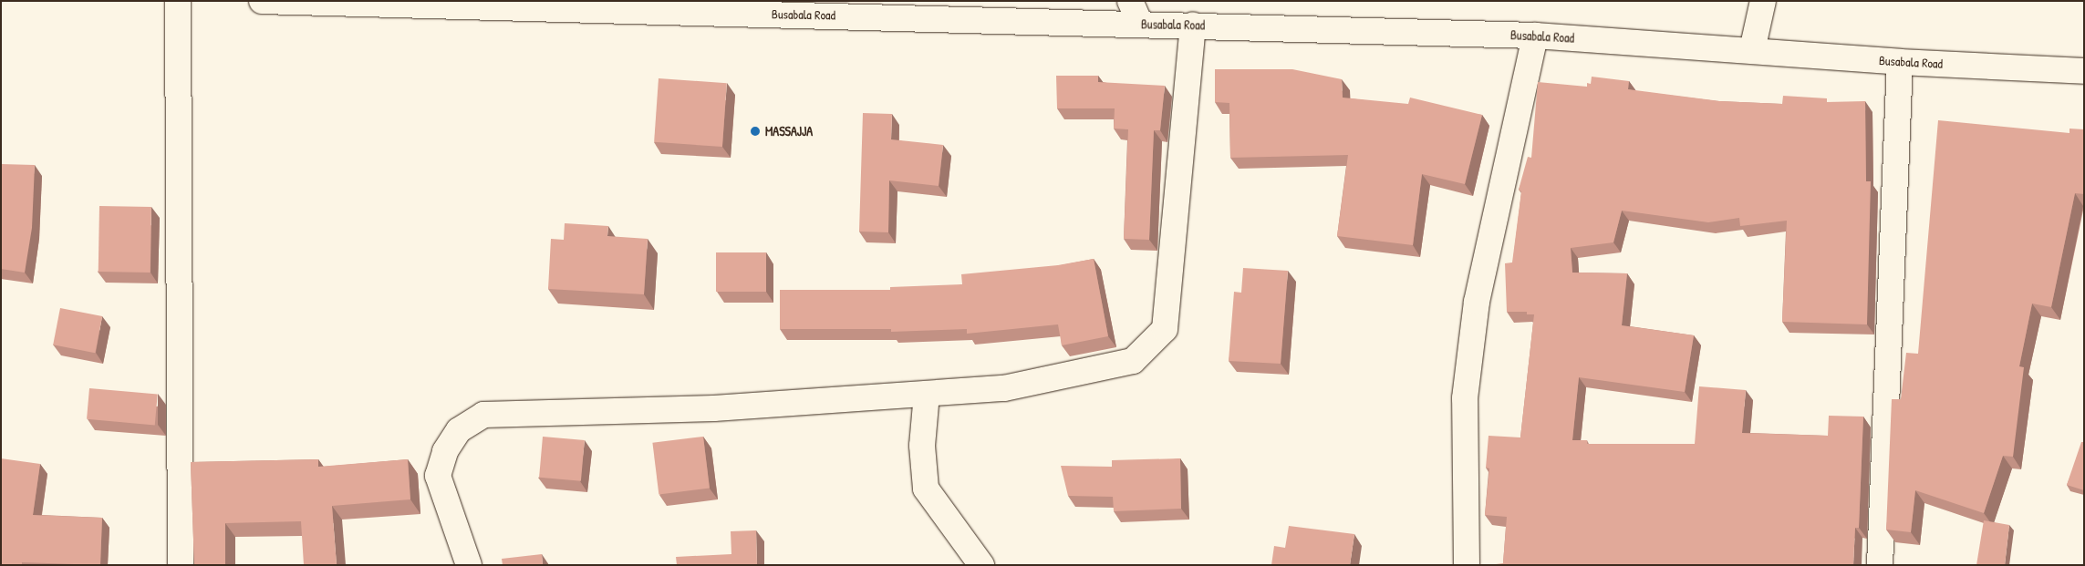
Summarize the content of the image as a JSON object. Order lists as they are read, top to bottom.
{
  "streets": {
    "street": ["Busabala Road"]
  },
  "places": ["MASSAJJA"]
}
